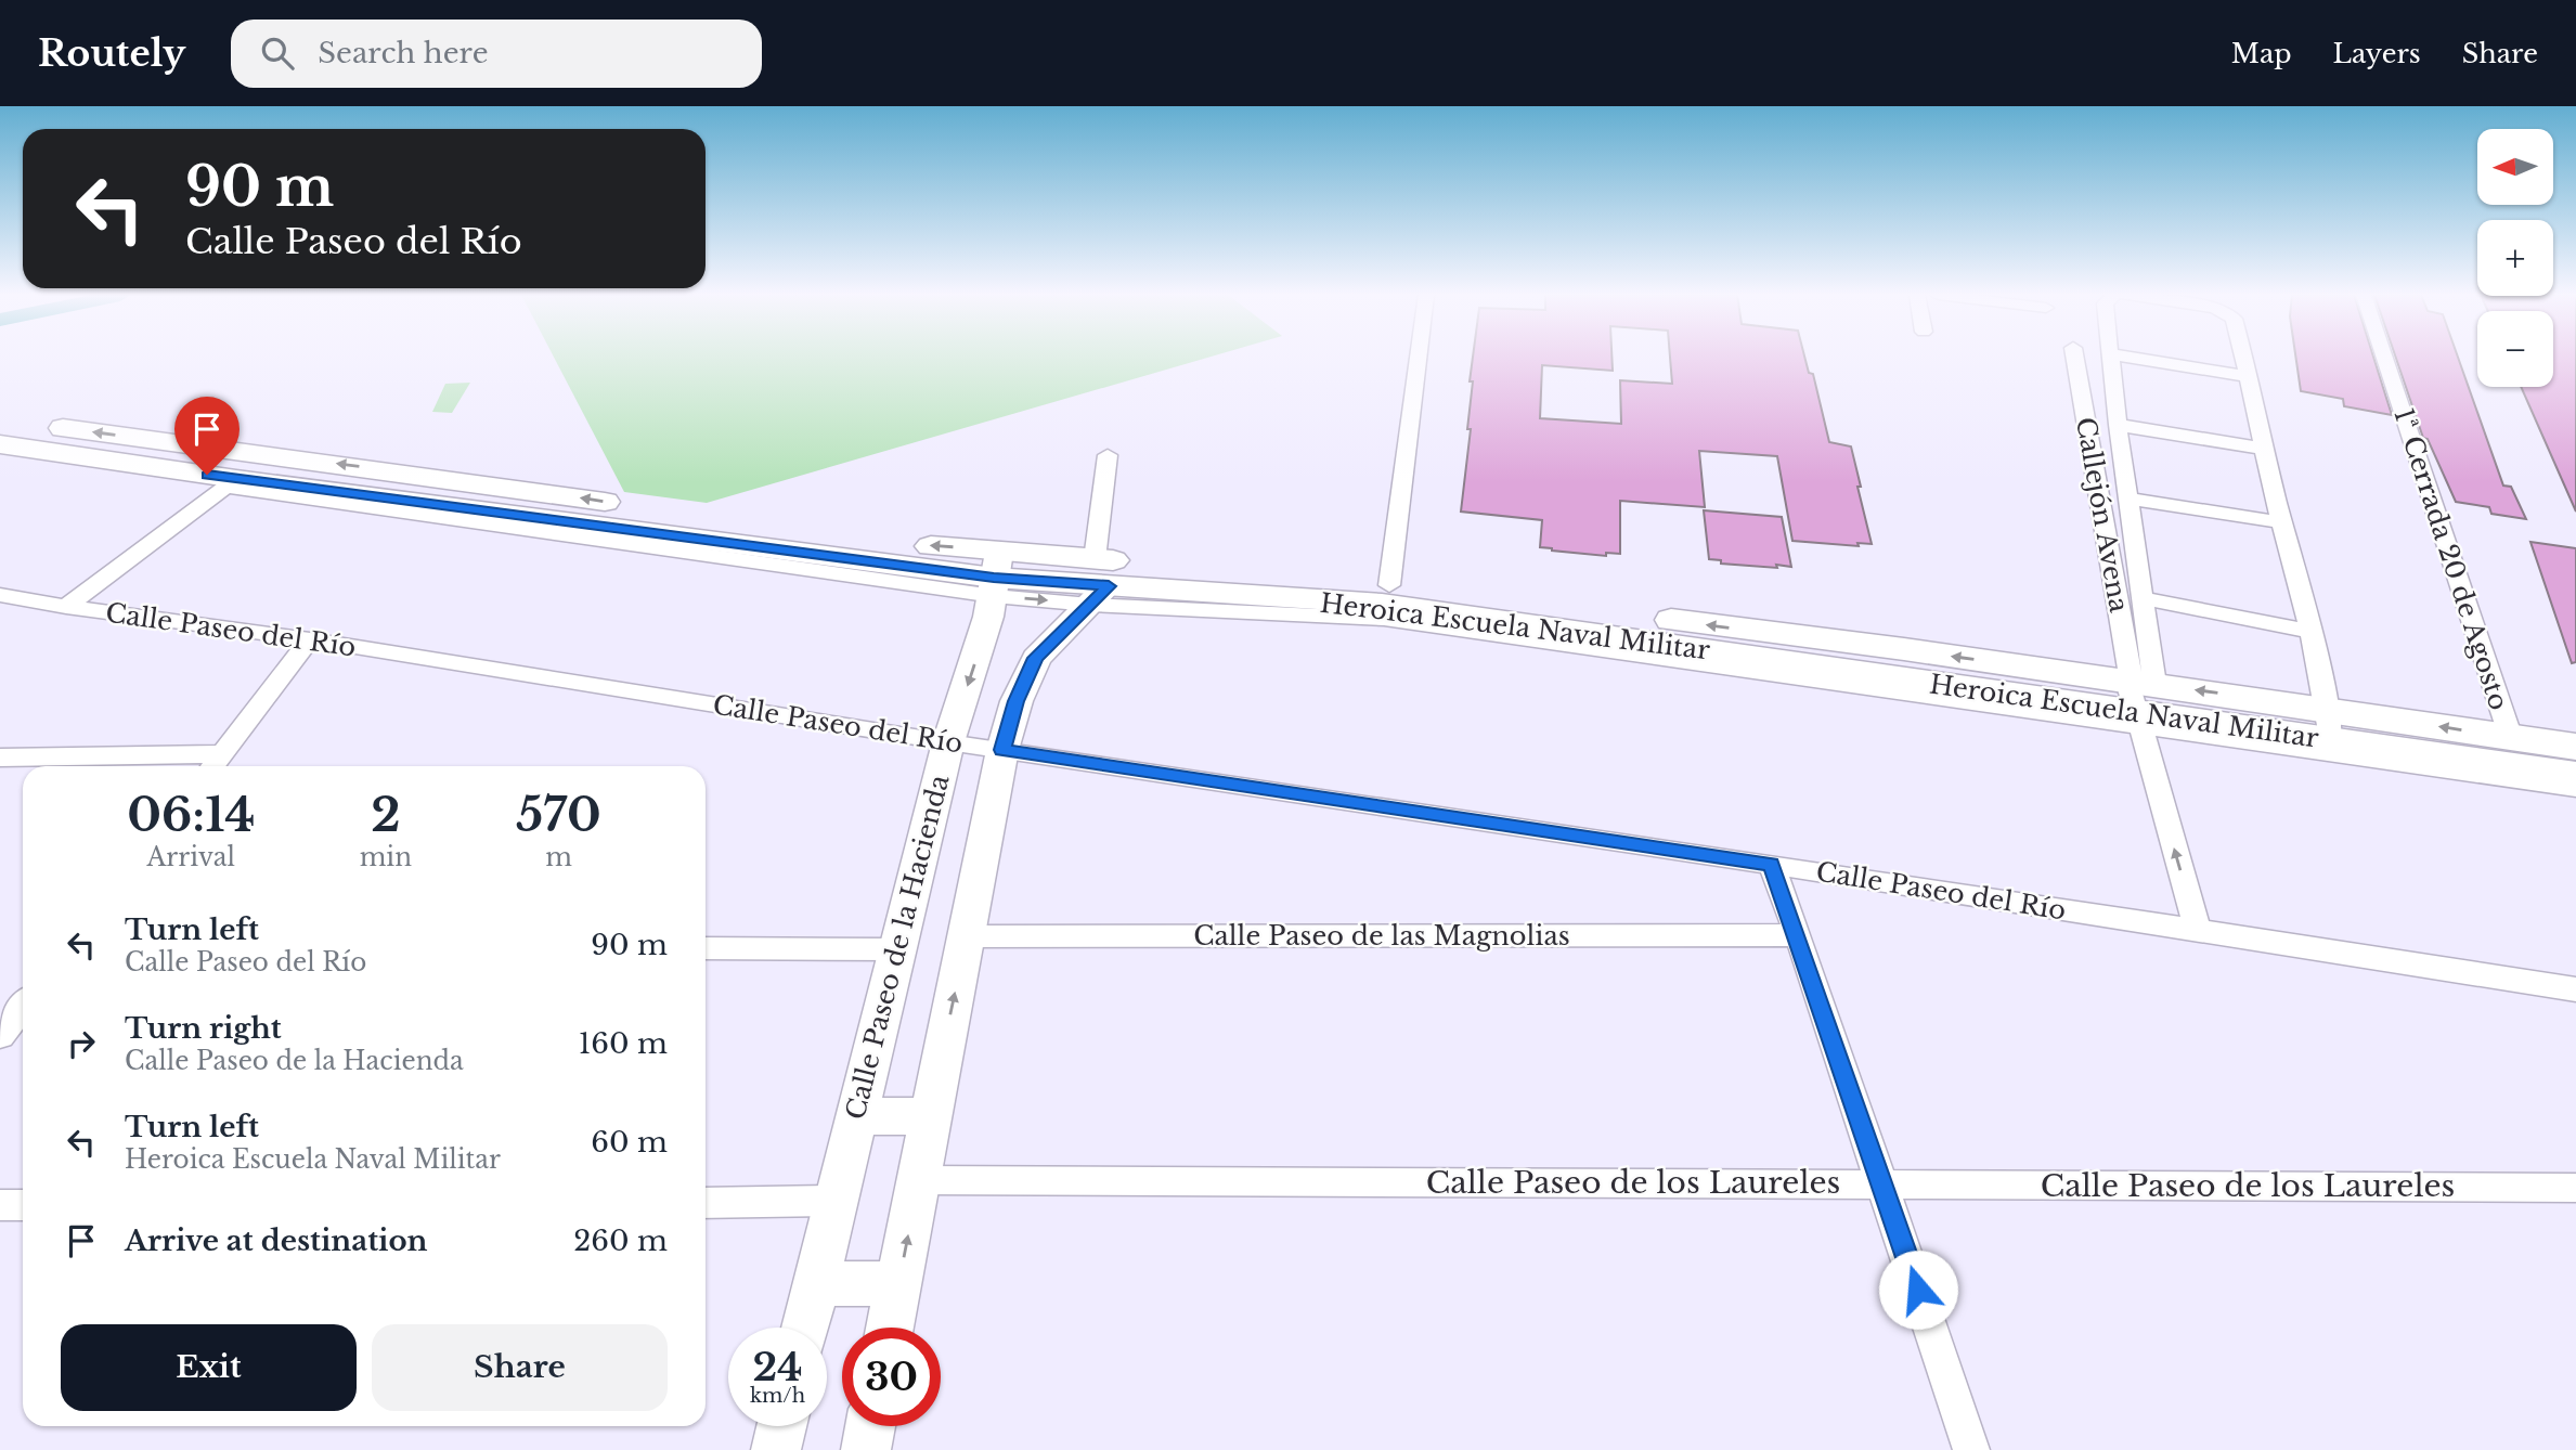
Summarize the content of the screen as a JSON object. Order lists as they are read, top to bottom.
{
  "streets": {
    "main road": ["Heroica Escuela Naval Militar"],
    "street": [
      "Callejón Avena",
      "1ª Cerrada 20 de Agosto",
      "Calle Paseo del Río",
      "Calle Paseo de las Magnolias",
      "Calle Paseo de la Hacienda",
      "Calle Paseo de los Laureles"
    ]
  },
  "crossings": [
    ["Callejón Avena", "Heroica Escuela Naval Militar"],
    ["1ª Cerrada 20 de Agosto", "Heroica Escuela Naval Militar"],
    ["Heroica Escuela Naval Militar", "Calle Paseo de la Hacienda"],
    ["Calle Paseo del Río", "Calle Paseo de la Hacienda"]
  ],
  "north": "left",
  "page": {
    "header": "Routely",
    "search": "Search here",
    "nav": ["Map", "Layers", "Share"],
    "map_buttons": ["+", "−"],
    "turn": ["90 m", "Calle Paseo del Río"],
    "eta": [
      "06:14",
      "Arrival",
      "2",
      "min",
      "570",
      "m"
    ],
    "list": [
      {
        "name": "Turn left",
        "note": "Calle Paseo del Río",
        "value": "90 m"
      },
      {
        "name": "Turn right",
        "note": "Calle Paseo de la Hacienda",
        "value": "160 m"
      },
      {
        "name": "Turn left",
        "note": "Heroica Escuela Naval Militar",
        "value": "60 m"
      },
      {
        "name": "Arrive at destination",
        "value": "260 m"
      }
    ],
    "buttons": ["Exit", "Share"],
    "speed": "24 km/h",
    "limit": "30"
  }
}
